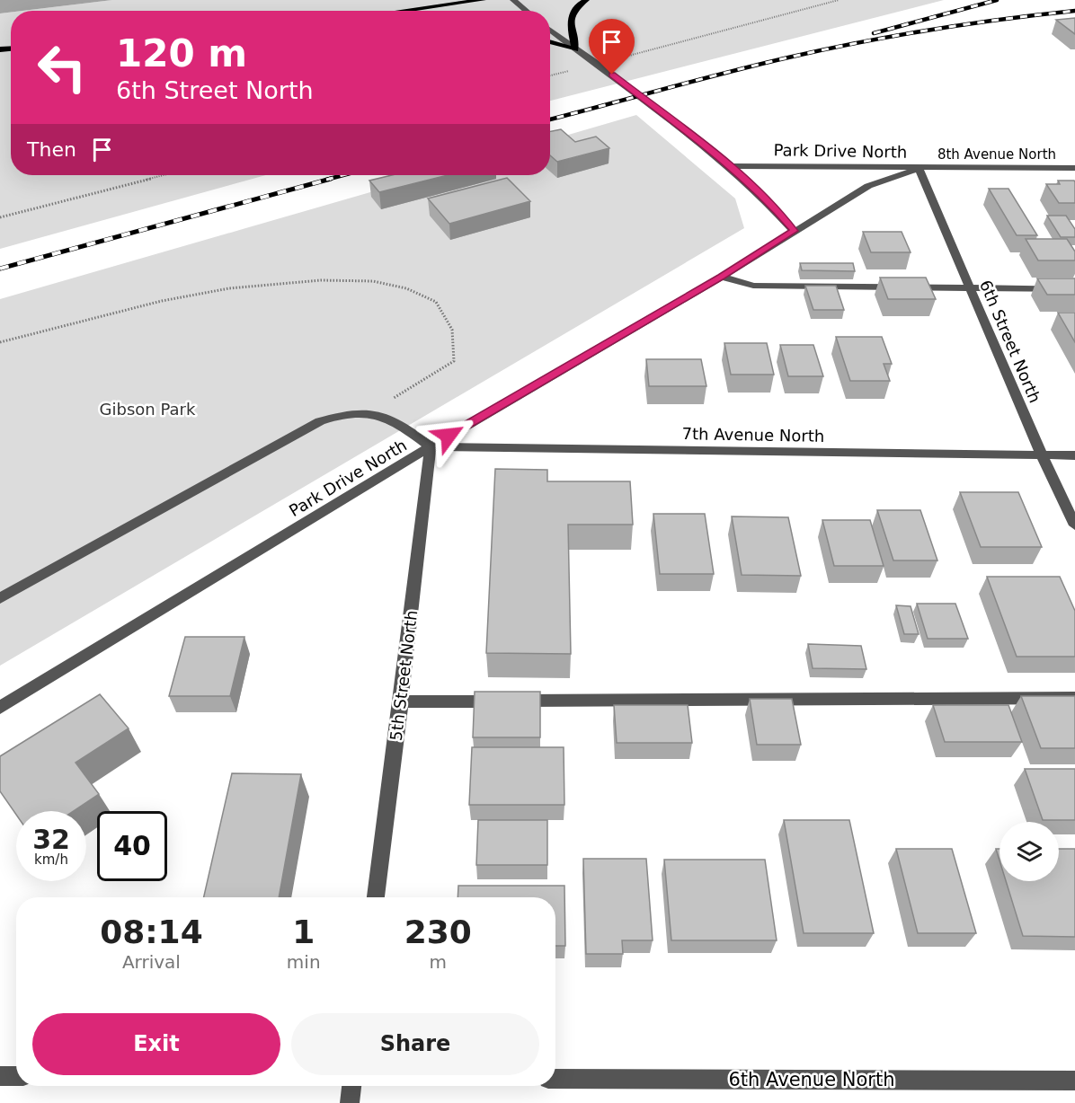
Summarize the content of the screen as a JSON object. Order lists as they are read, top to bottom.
{
  "streets": {
    "street": [
      "Park Drive North",
      "8th Avenue North",
      "6th Street North",
      "7th Avenue North",
      "5th Street North",
      "6th Avenue North"
    ]
  },
  "crossings": [
    ["Park Drive North", "8th Avenue North"],
    ["Park Drive North", "6th Street North"],
    ["Park Drive North", "7th Avenue North"],
    ["Park Drive North", "5th Street North"],
    ["8th Avenue North", "6th Street North"],
    ["6th Street North", "7th Avenue North"],
    ["7th Avenue North", "5th Street North"]
  ],
  "parks": ["Gibson Park"],
  "page": {
    "turn": ["120 m", "6th Street North"],
    "then": "Then",
    "speed": "32 km/h",
    "limit": "40",
    "eta": [
      "08:14",
      "Arrival",
      "1",
      "min",
      "230",
      "m"
    ],
    "buttons": ["Exit", "Share"]
  }
}
